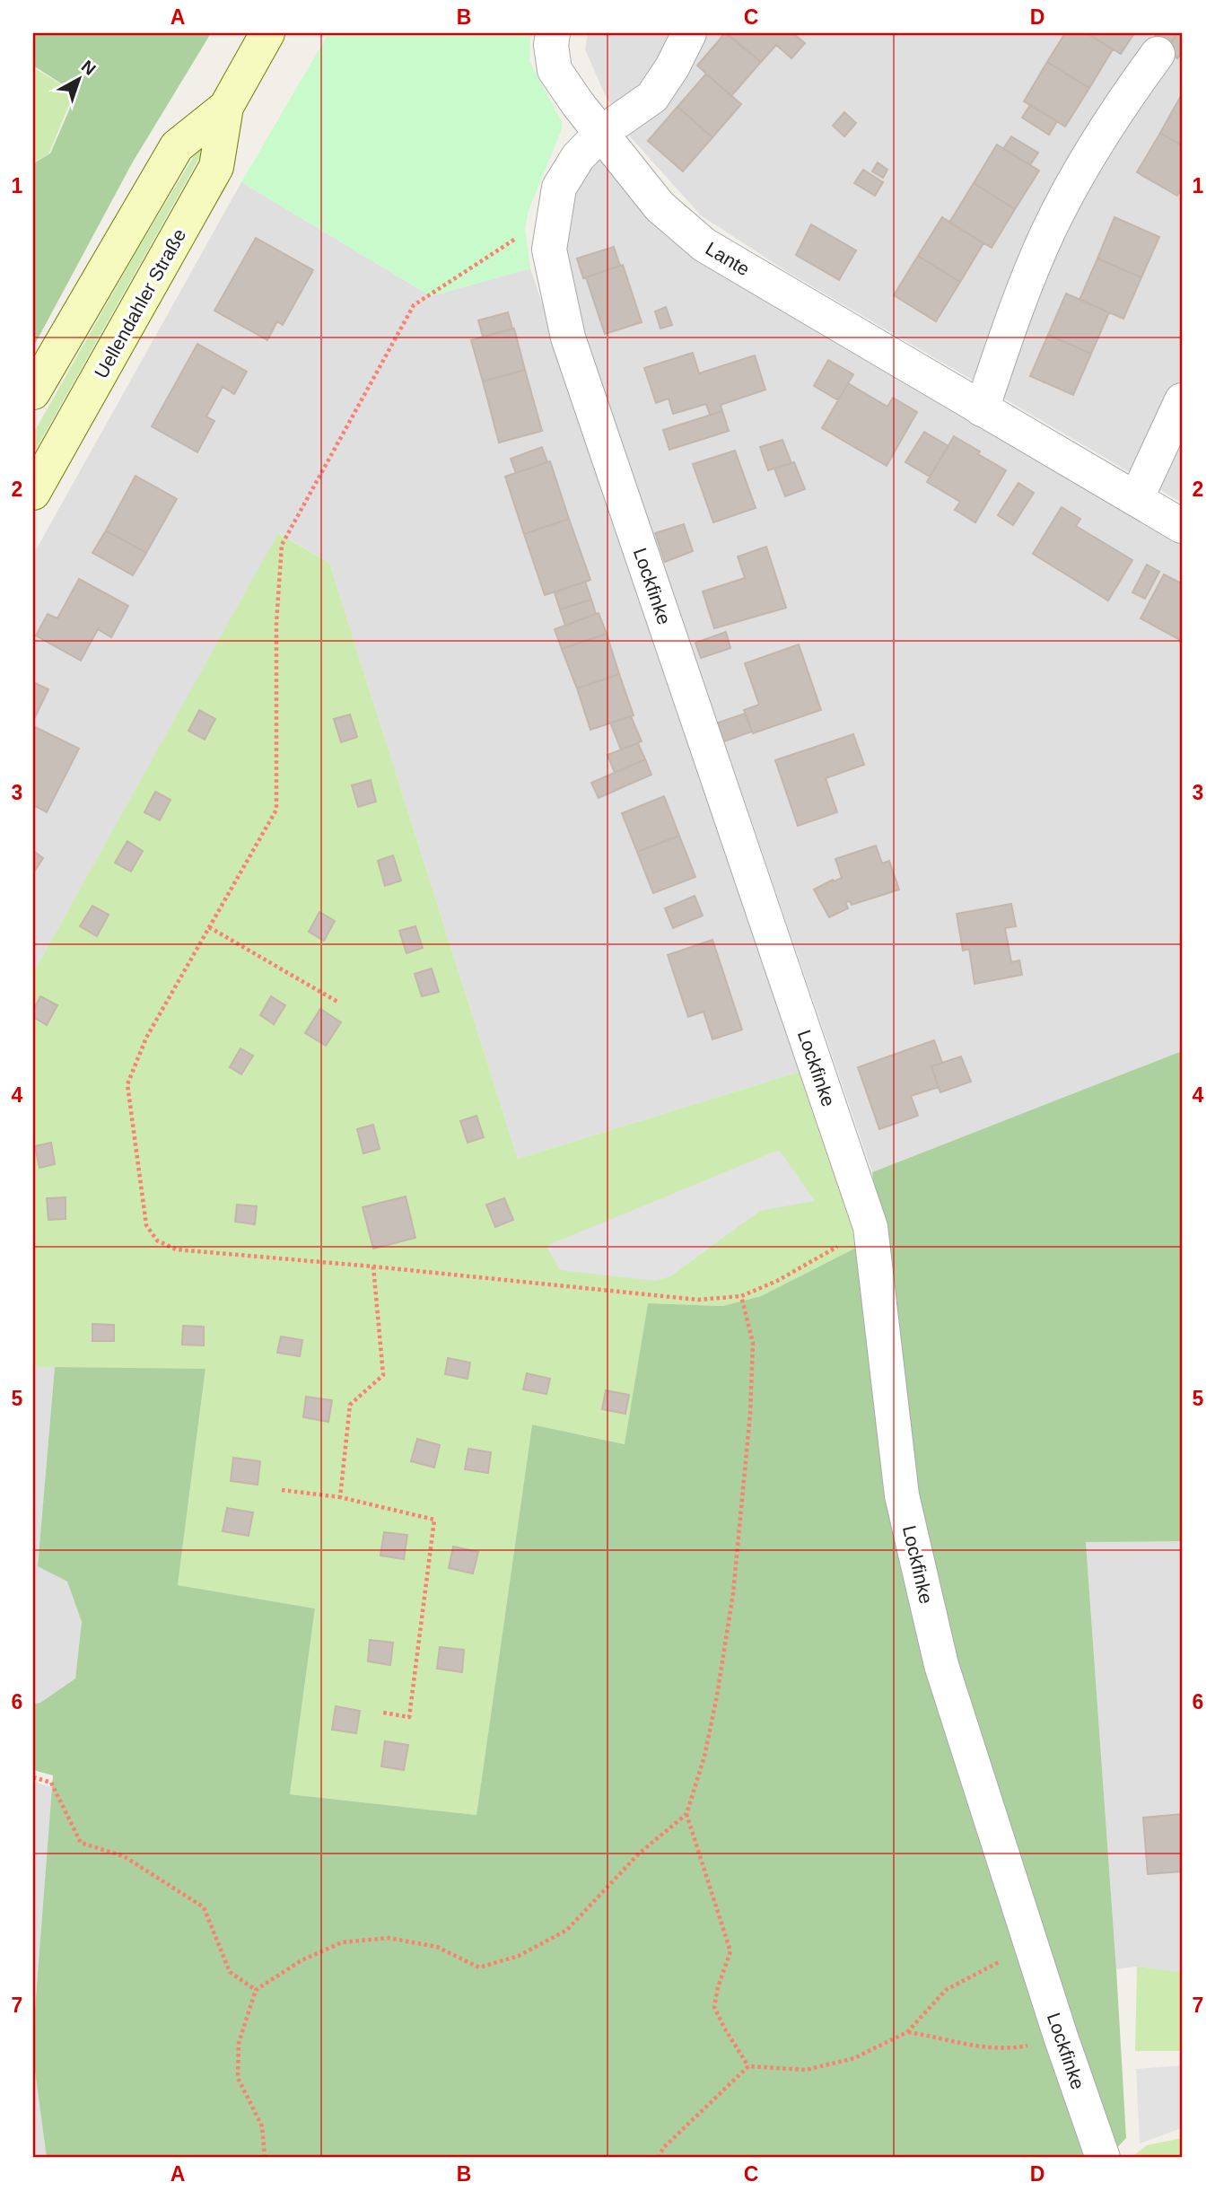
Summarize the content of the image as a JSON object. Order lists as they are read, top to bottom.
{
  "streets": {
    "main road": ["Uellendahler Straße"],
    "street": ["Lante", "Lockfinke"]
  },
  "crossings": [
    ["Lante", "Lockfinke"]
  ],
  "north": "top right",
  "grid": {
    "columns": [
      "A",
      "B",
      "C",
      "D"
    ],
    "rows": [
      "1",
      "2",
      "3",
      "4",
      "5",
      "6",
      "7"
    ]
  }
}
